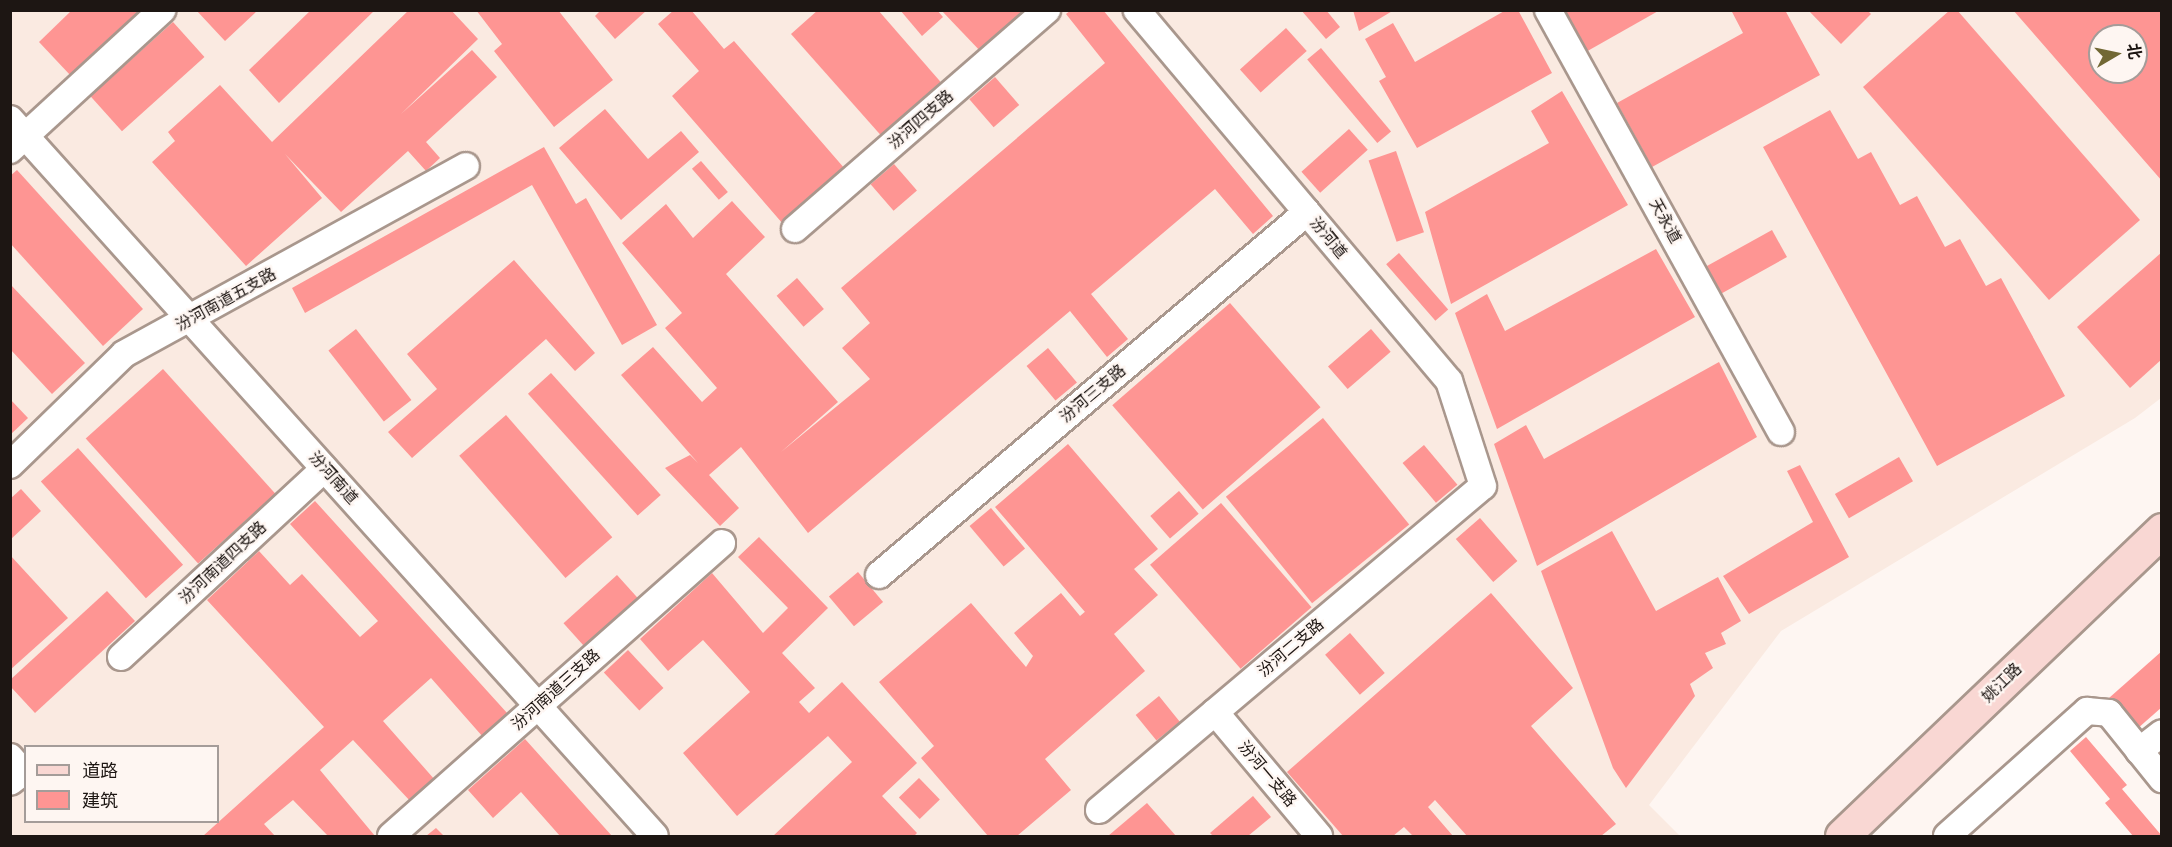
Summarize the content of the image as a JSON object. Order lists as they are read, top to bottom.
{
  "streets": {
    "main road": ["姚江路"],
    "street": [
      "汾河四支路",
      "天永道",
      "汾河道",
      "汾河南道五支路",
      "汾河三支路",
      "汾河南道",
      "汾河南道四支路",
      "汾河二支路",
      "汾河南道三支路",
      "汾河一支路"
    ]
  },
  "crossings": [
    ["汾河道", "汾河三支路"],
    ["汾河道", "汾河二支路"],
    ["汾河南道五支路", "汾河南道"],
    ["汾河南道", "汾河南道四支路"],
    ["汾河南道", "汾河南道三支路"],
    ["汾河二支路", "汾河一支路"]
  ],
  "legend": ["道路", "建筑"],
  "north": "right"
}
